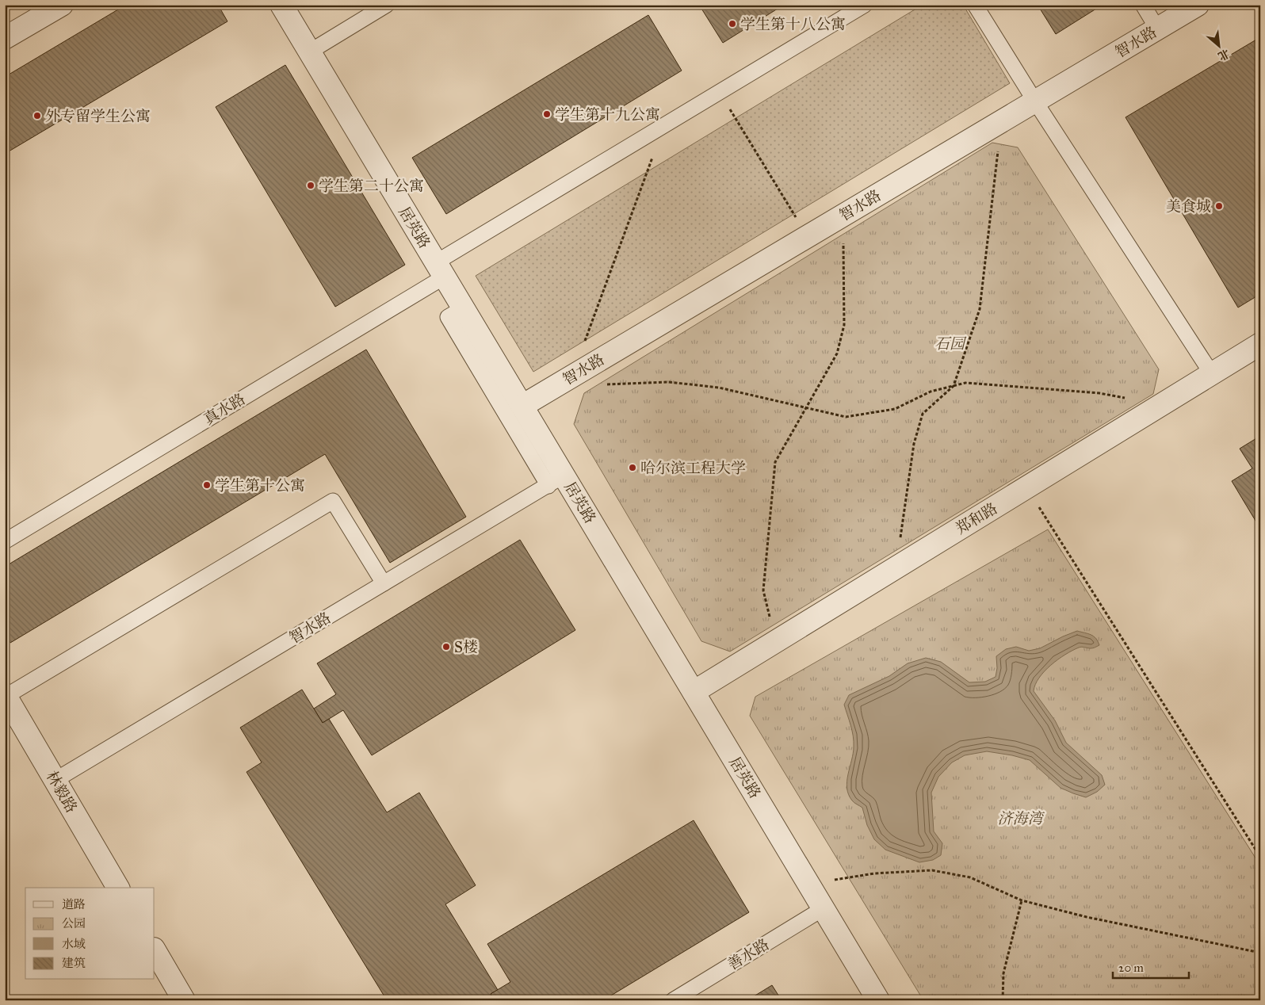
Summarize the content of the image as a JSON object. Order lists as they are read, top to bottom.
{
  "streets": {
    "street": [
      "智水路",
      "居英路",
      "郑和路",
      "林毅路"
    ],
    "lane": ["真水路", "善水路"]
  },
  "crossings": [
    ["智水路", "居英路"],
    ["智水路", "林毅路"],
    ["居英路", "真水路"],
    ["居英路", "郑和路"],
    ["居英路", "善水路"]
  ],
  "parks": ["石园", "济海湾"],
  "places": [
    "学生第十八公寓",
    "学生第十九公寓",
    "外专留学生公寓",
    "学生第二十公寓",
    "美食城",
    "哈尔滨工程大学",
    "学生第十公寓",
    "S楼"
  ],
  "legend": [
    "道路",
    "公园",
    "水域",
    "建筑"
  ],
  "scale_bar": "20 m",
  "north": "bottom right"
}
